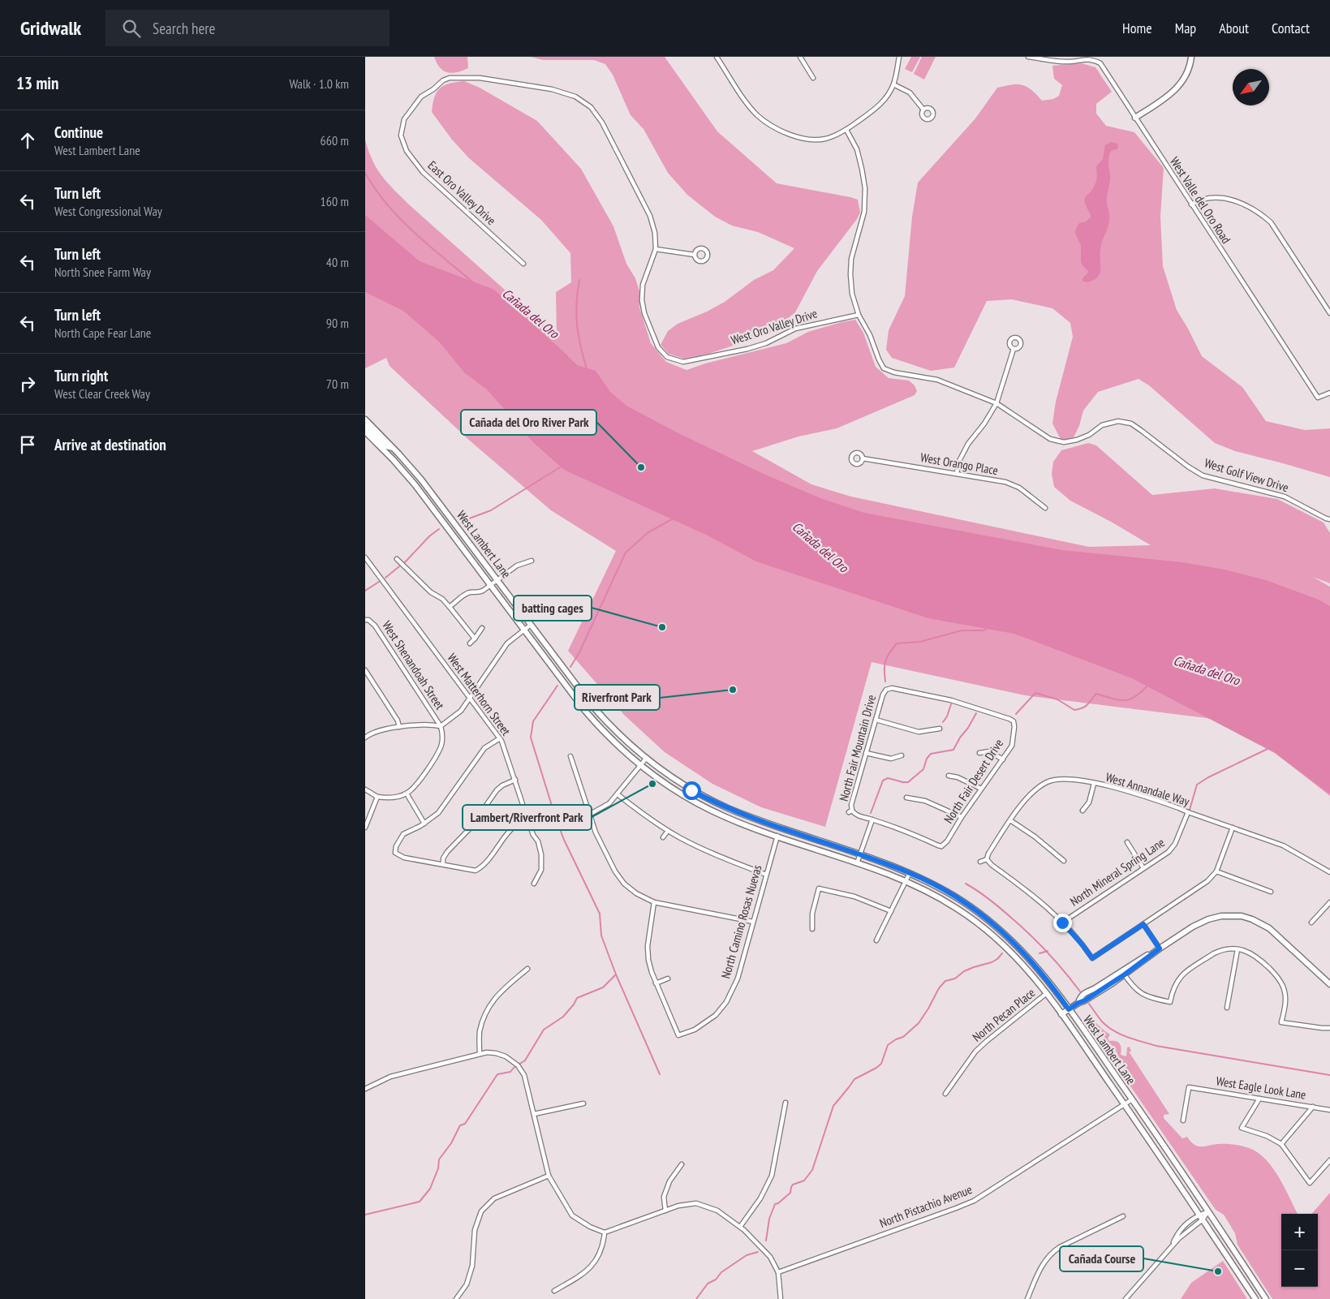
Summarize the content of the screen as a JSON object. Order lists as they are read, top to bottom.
{
  "streets": {
    "main road": ["West Lambert Lane"],
    "street": [
      "East Oro Valley Drive",
      "West Valle del Oro Road",
      "West Oro Valley Drive",
      "West Orango Place",
      "West Golf View Drive",
      "West Shenandoah Street",
      "West Matterhorn Street",
      "North Fair Mountain Drive",
      "North Fair Desert Drive",
      "West Annandale Way",
      "North Mineral Spring Lane",
      "North Camino Rosas Nuevas",
      "North Pecan Place",
      "West Eagle Look Lane",
      "North Pistachio Avenue"
    ]
  },
  "crossings": [
    ["East Oro Valley Drive", "West Oro Valley Drive"],
    ["West Oro Valley Drive", "West Golf View Drive"],
    ["West Lambert Lane", "North Camino Rosas Nuevas"],
    ["West Lambert Lane", "North Pecan Place"],
    ["West Lambert Lane", "North Pistachio Avenue"],
    ["North Fair Mountain Drive", "North Fair Desert Drive"],
    ["West Annandale Way", "North Mineral Spring Lane"]
  ],
  "water": ["Cañada del Oro"],
  "places": [
    "Cañada del Oro River Park",
    "batting cages",
    "Riverfront Park",
    "Lambert/Riverfront Park",
    "Cañada Course"
  ],
  "north": "bottom left",
  "page": {
    "header": "Gridwalk",
    "search": "Search here",
    "nav": [
      "Home",
      "Map",
      "About",
      "Contact"
    ],
    "heading": ["13 min", "Walk · 1.0 km"],
    "list": [
      ["Continue", "West Lambert Lane", "660 m"],
      ["Turn left", "West Congressional Way", "160 m"],
      ["Turn left", "North Snee Farm Way", "40 m"],
      ["Turn left", "North Cape Fear Lane", "90 m"],
      ["Turn right", "West Clear Creek Way", "70 m"],
      "Arrive at destination"
    ],
    "map_buttons": ["+", "−"]
  }
}
